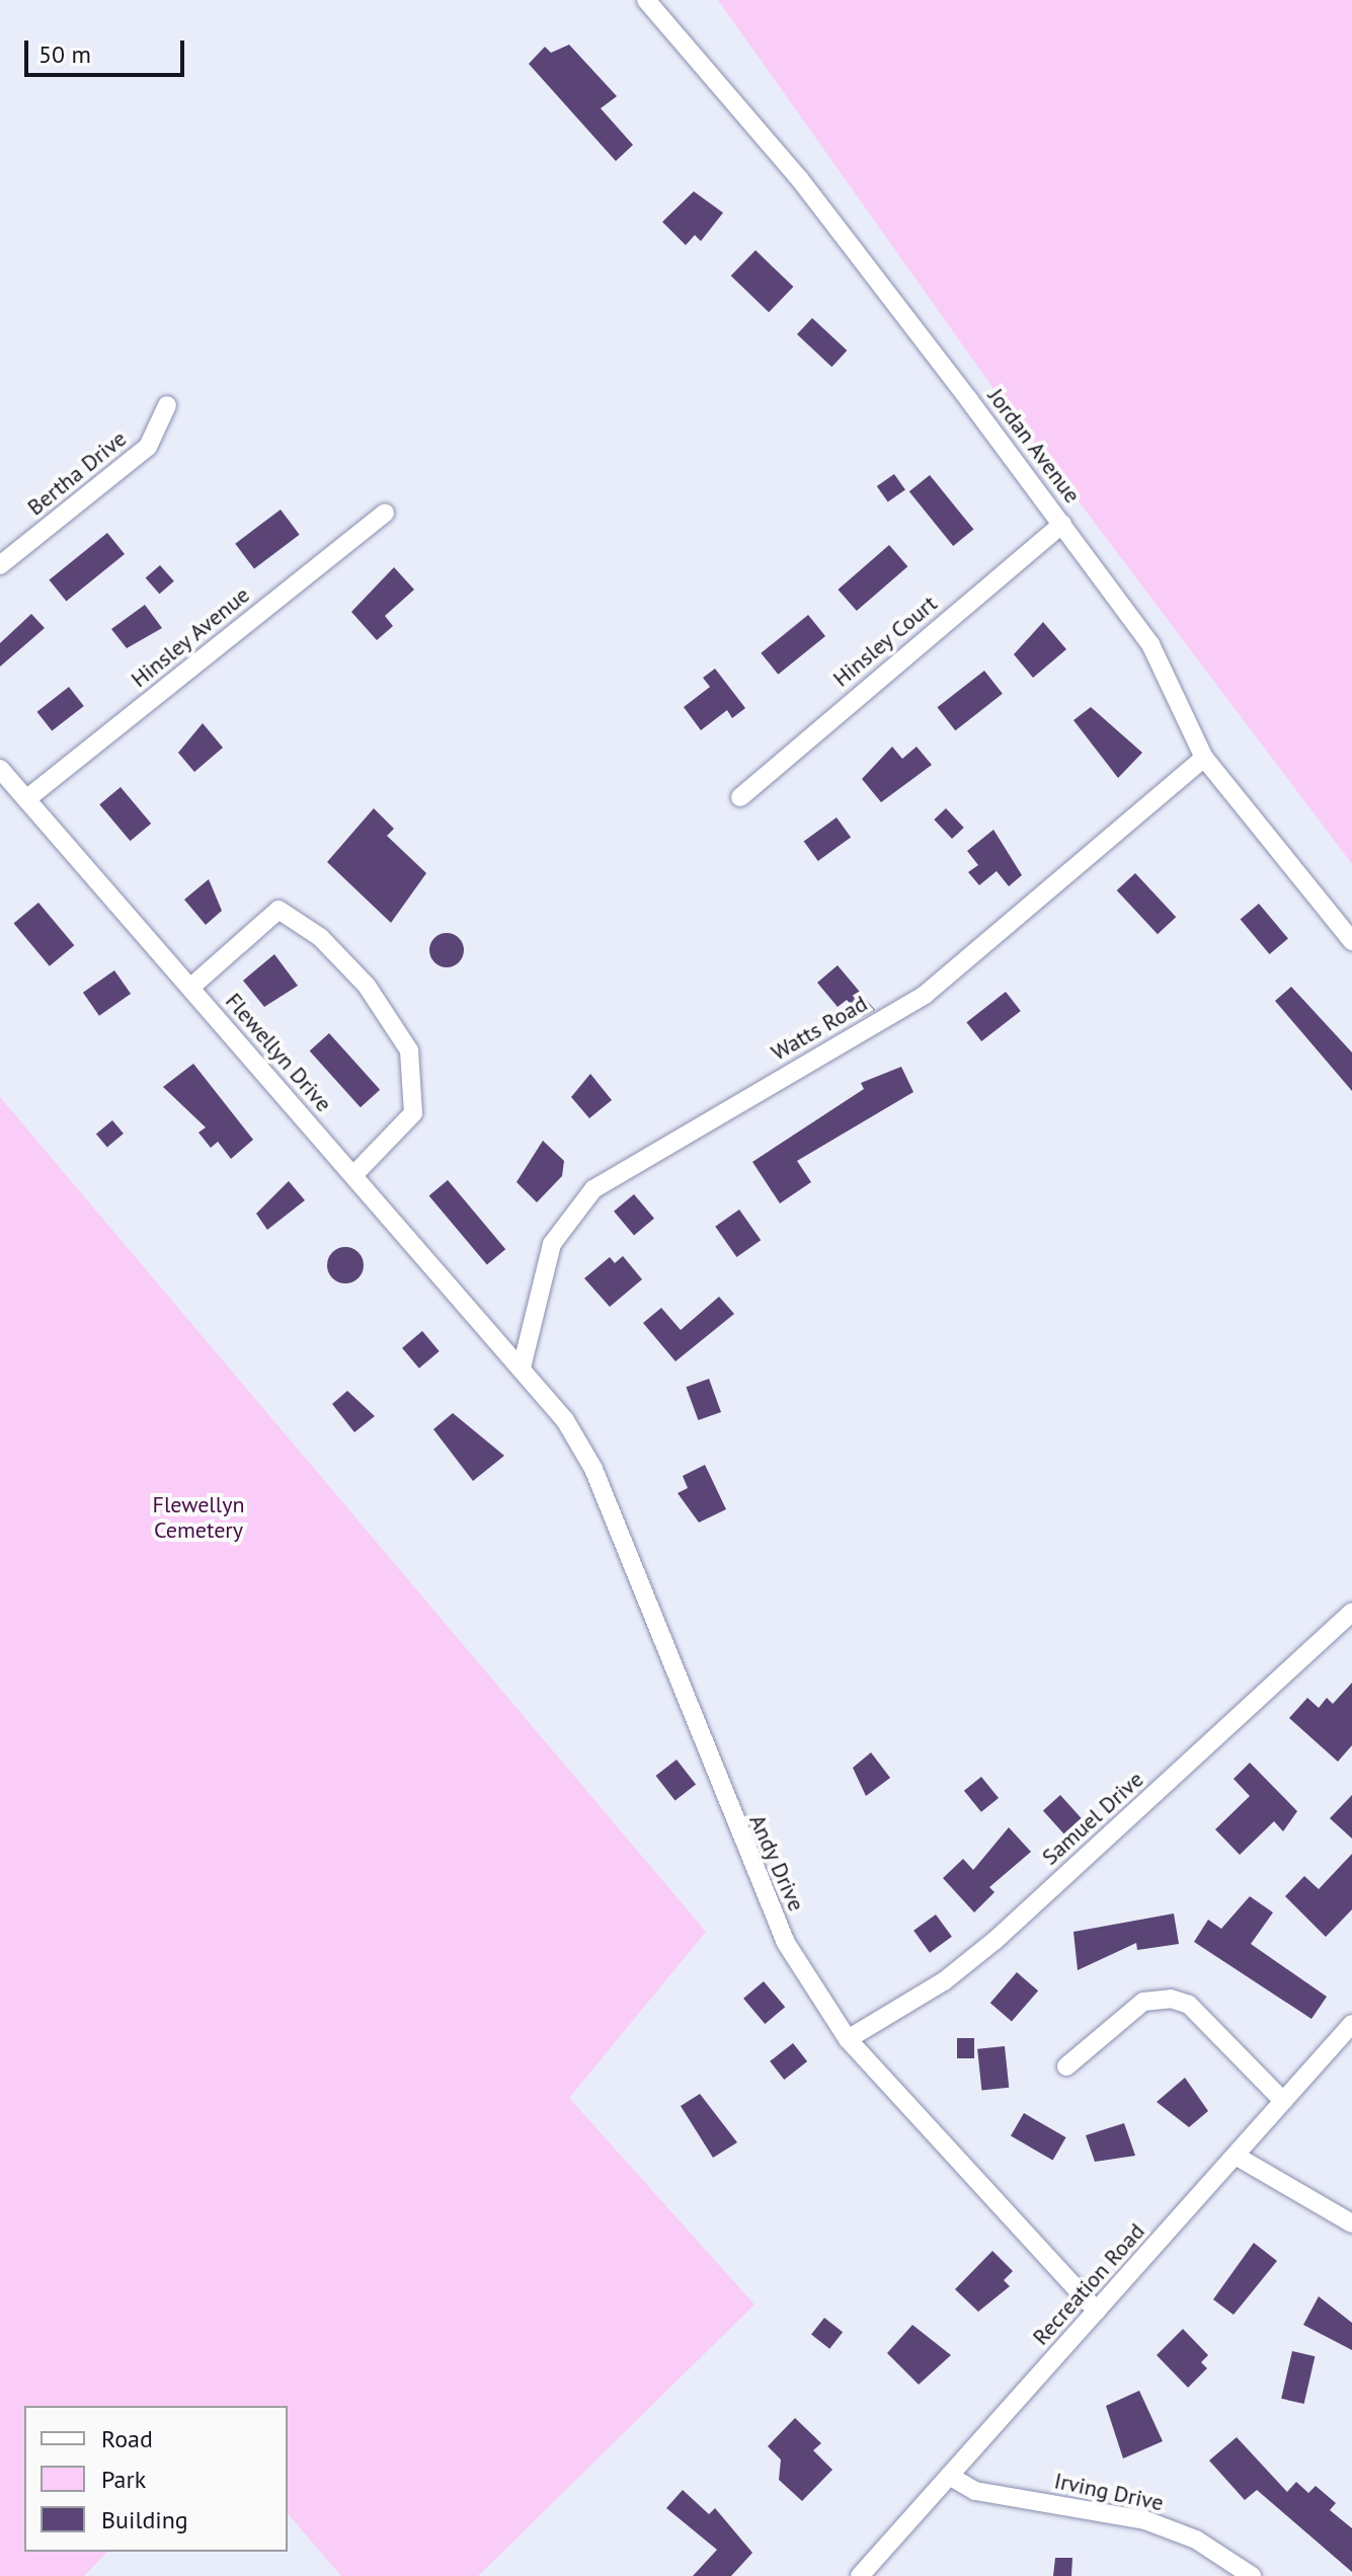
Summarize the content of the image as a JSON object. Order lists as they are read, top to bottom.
{
  "streets": {
    "street": [
      "Jordan Avenue",
      "Bertha Drive",
      "Hinsley Avenue",
      "Hinsley Court",
      "Watts Road",
      "Flewellyn Drive",
      "Samuel Drive",
      "Andy Drive",
      "Recreation Road",
      "Irving Drive"
    ]
  },
  "crossings": [
    ["Jordan Avenue", "Hinsley Court"],
    ["Jordan Avenue", "Watts Road"],
    ["Hinsley Avenue", "Flewellyn Drive"],
    ["Watts Road", "Flewellyn Drive"],
    ["Watts Road", "Andy Drive"],
    ["Flewellyn Drive", "Andy Drive"],
    ["Samuel Drive", "Andy Drive"],
    ["Andy Drive", "Recreation Road"],
    ["Recreation Road", "Irving Drive"]
  ],
  "parks": ["Flewellyn Cemetery"],
  "legend": ["Road", "Park", "Building"],
  "scale_bar": "50 m"
}
